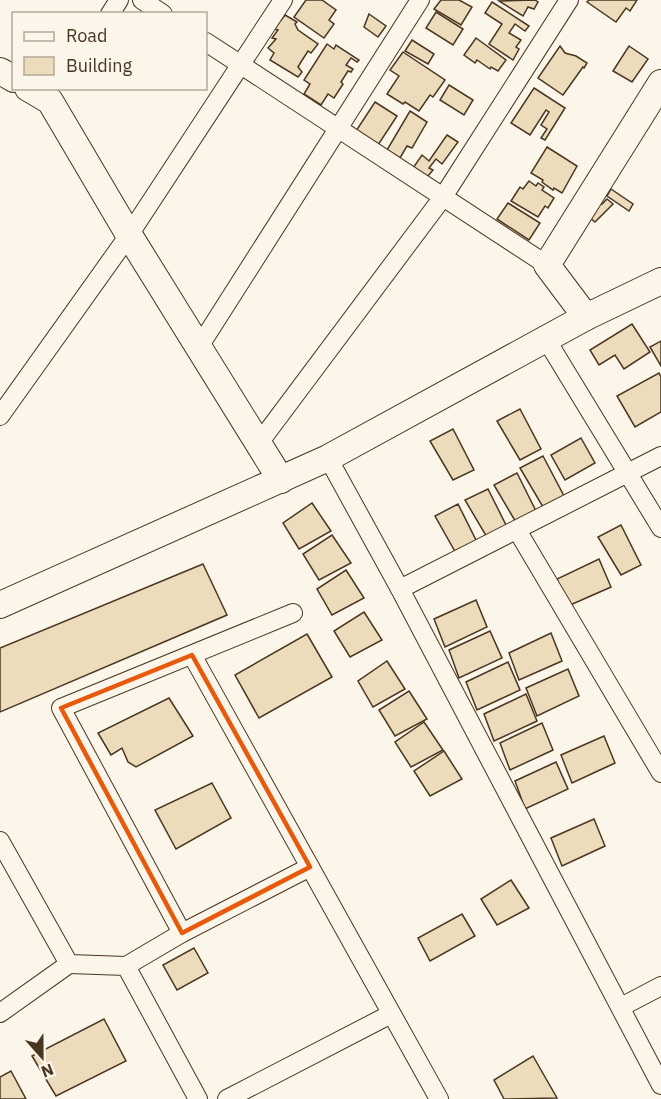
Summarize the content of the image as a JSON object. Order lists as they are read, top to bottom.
{
  "legend": ["Road", "Building"],
  "north": "bottom"
}
